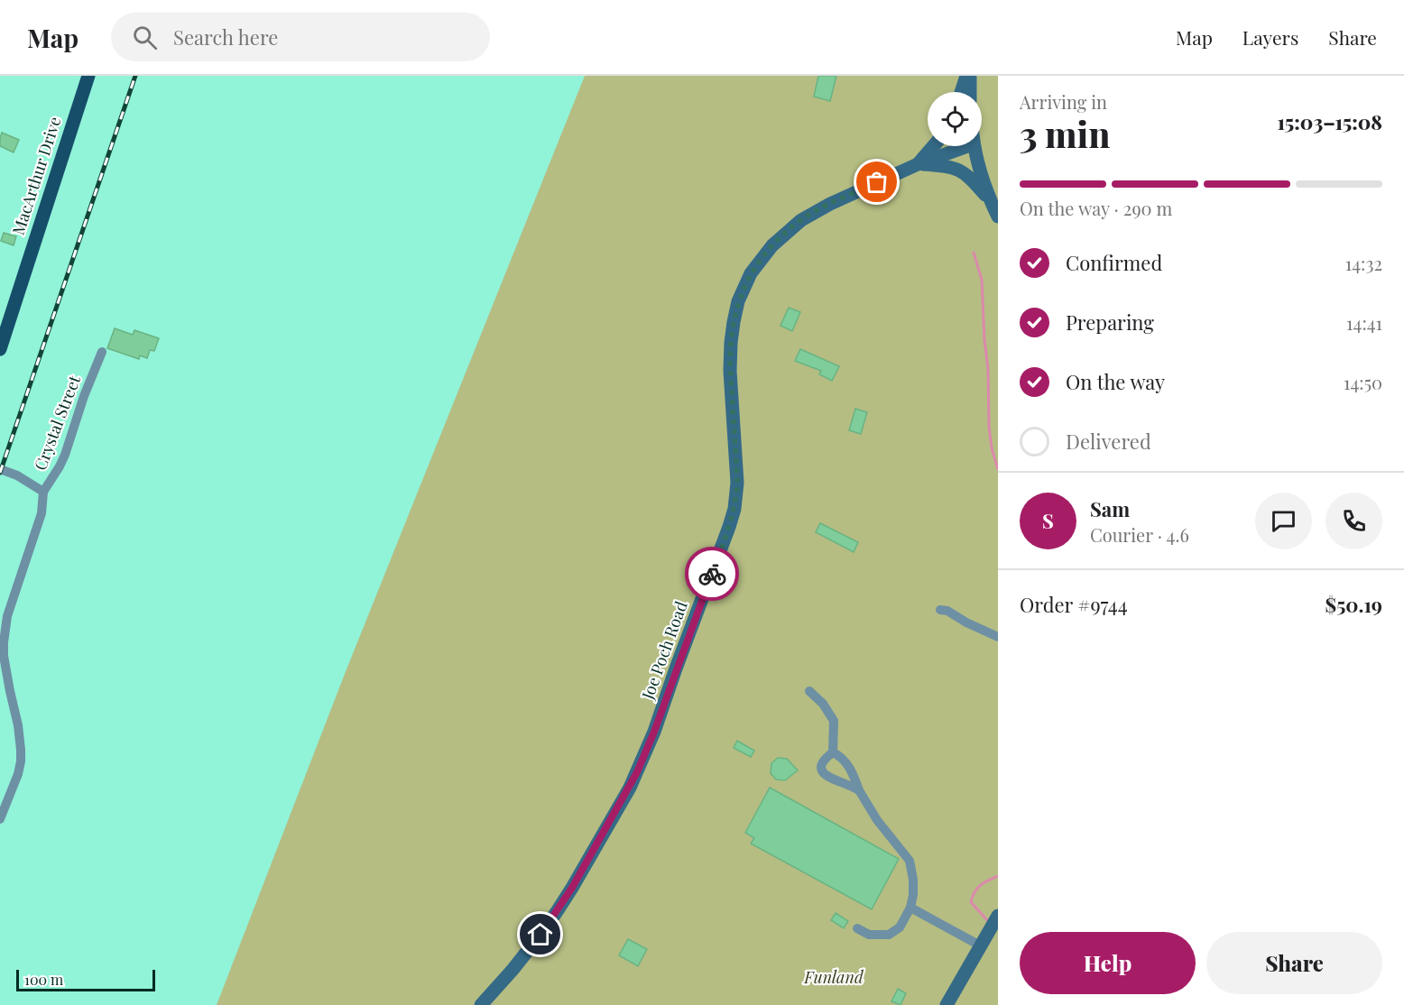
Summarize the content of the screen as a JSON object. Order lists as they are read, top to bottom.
{
  "streets": {
    "main road": ["MacArthur Drive"],
    "street": ["Crystal Street", "Joe Poch Road"]
  },
  "parks": ["Funland"],
  "scale_bar": "100 m",
  "page": {
    "header": "Map",
    "search": "Search here",
    "nav": ["Map", "Layers", "Share"],
    "heading": ["3 min", "Arriving in", "15:03–15:08"],
    "panel": [
      "Sam",
      "Courier · 4.6",
      "Order #9744",
      "$50.19"
    ],
    "bar": "On the way · 290 m",
    "list": [
      ["Confirmed", "14:32"],
      ["Preparing", "14:41"],
      ["On the way", "14:50"],
      "Delivered"
    ],
    "round": "S",
    "buttons": ["Help", "Share"],
    "scale": "100 m"
  }
}
